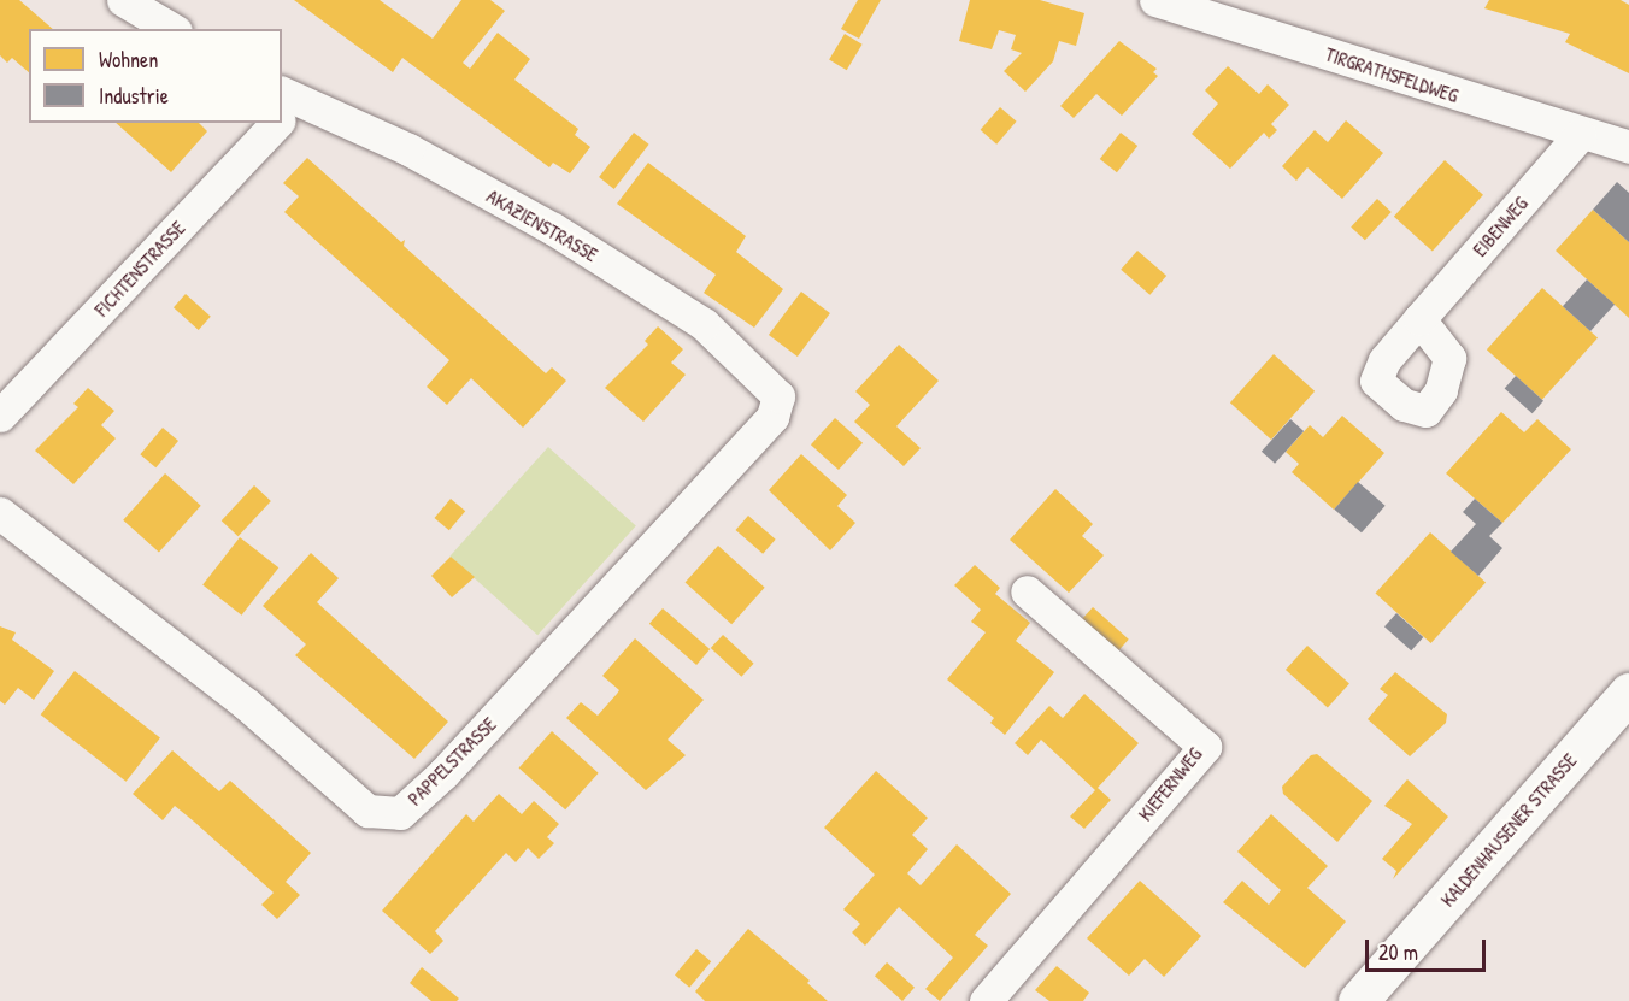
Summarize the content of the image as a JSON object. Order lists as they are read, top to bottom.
{
  "streets": {
    "main road": ["KALDENHAUSENER STRASSE"],
    "street": [
      "TIRGRATHSFELDWEG",
      "AKAZIENSTRASSE",
      "EIBENWEG",
      "FICHTENSTRASSE",
      "PAPPELSTRASSE",
      "KIEFERNWEG"
    ]
  },
  "crossings": [
    ["TIRGRATHSFELDWEG", "EIBENWEG"],
    ["AKAZIENSTRASSE", "PAPPELSTRASSE"]
  ],
  "legend": ["Wohnen", "Industrie"],
  "scale_bar": "20 m"
}
